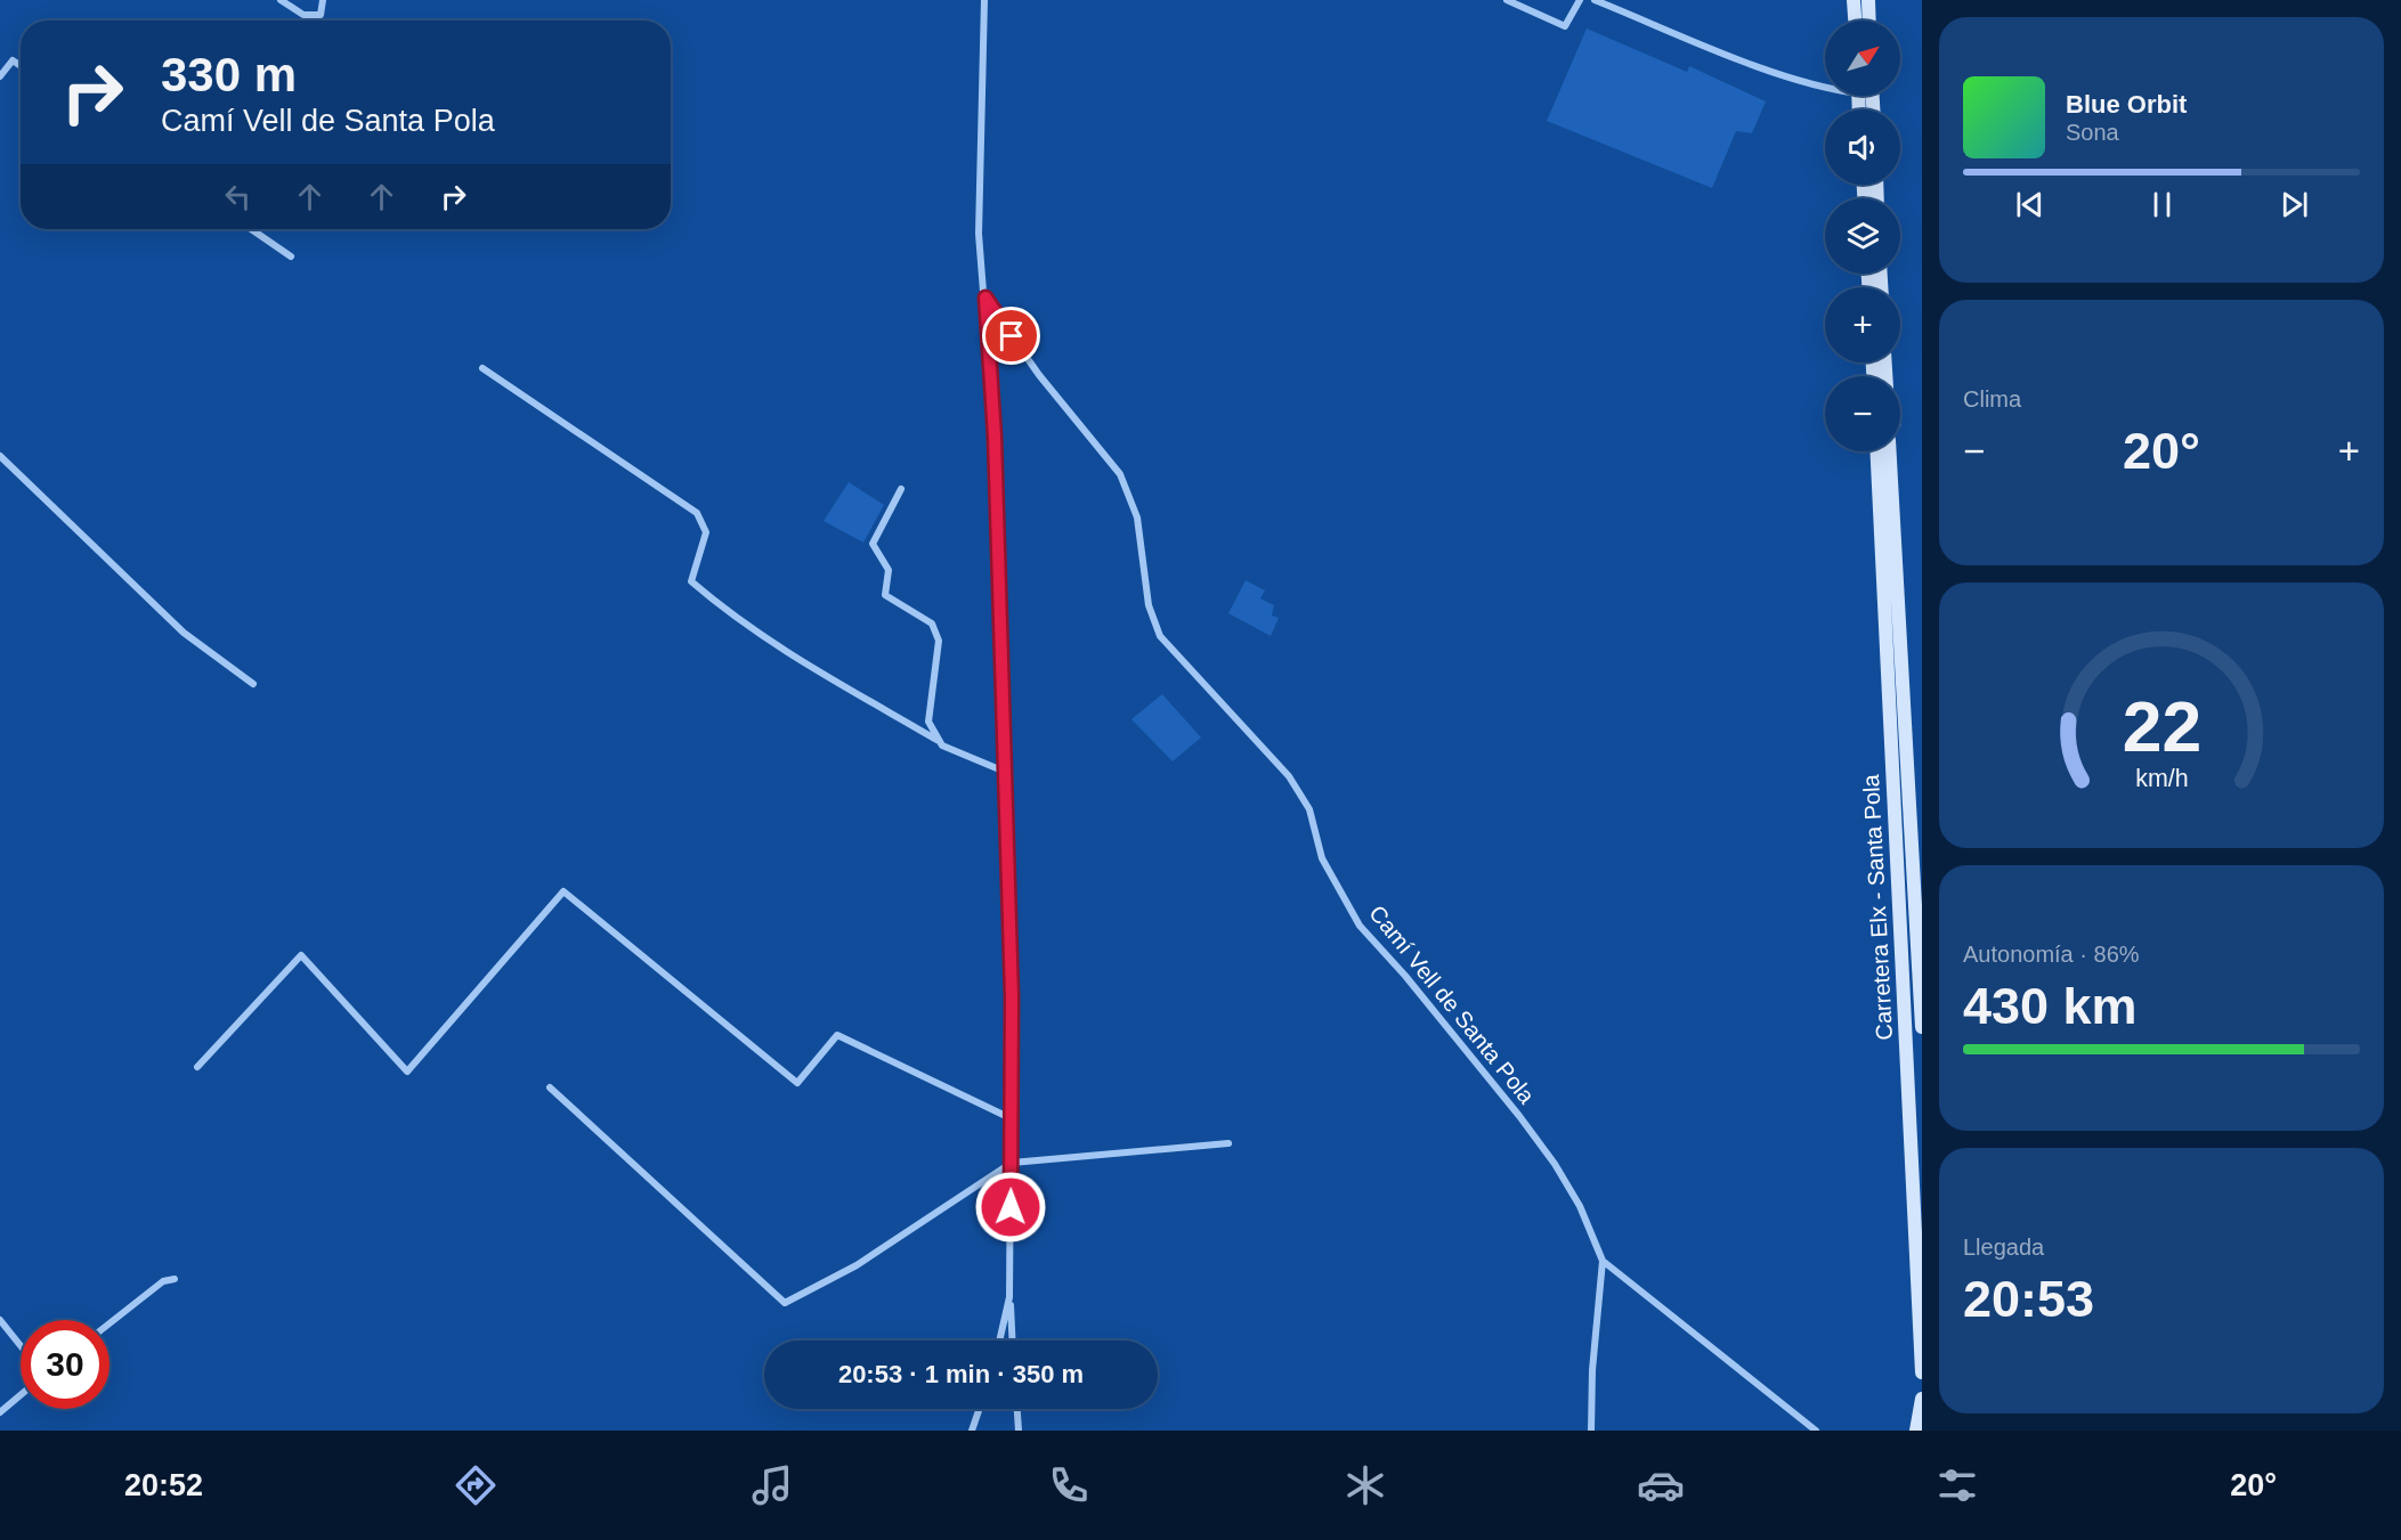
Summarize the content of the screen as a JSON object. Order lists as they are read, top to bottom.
{
  "streets": {
    "main road": ["Carretera Elx - Santa Pola"],
    "street": ["Camí Vell de Santa Pola"]
  },
  "north": "top right",
  "page": {
    "map_buttons": ["+", "−"],
    "turn": ["330 m", "Camí Vell de Santa Pola"],
    "song": ["Blue Orbit", "Sona"],
    "tile": [
      "Clima",
      ["Autonomía · 86%", "430 km"],
      ["Llegada", "20:53"]
    ],
    "heat": ["−", "20°", "+"],
    "limit": "30",
    "trip": "20:53 · 1 min · 350 m",
    "tabs": ["20:52", "20°"],
    "gauge": ["22", "km/h"]
  }
}
